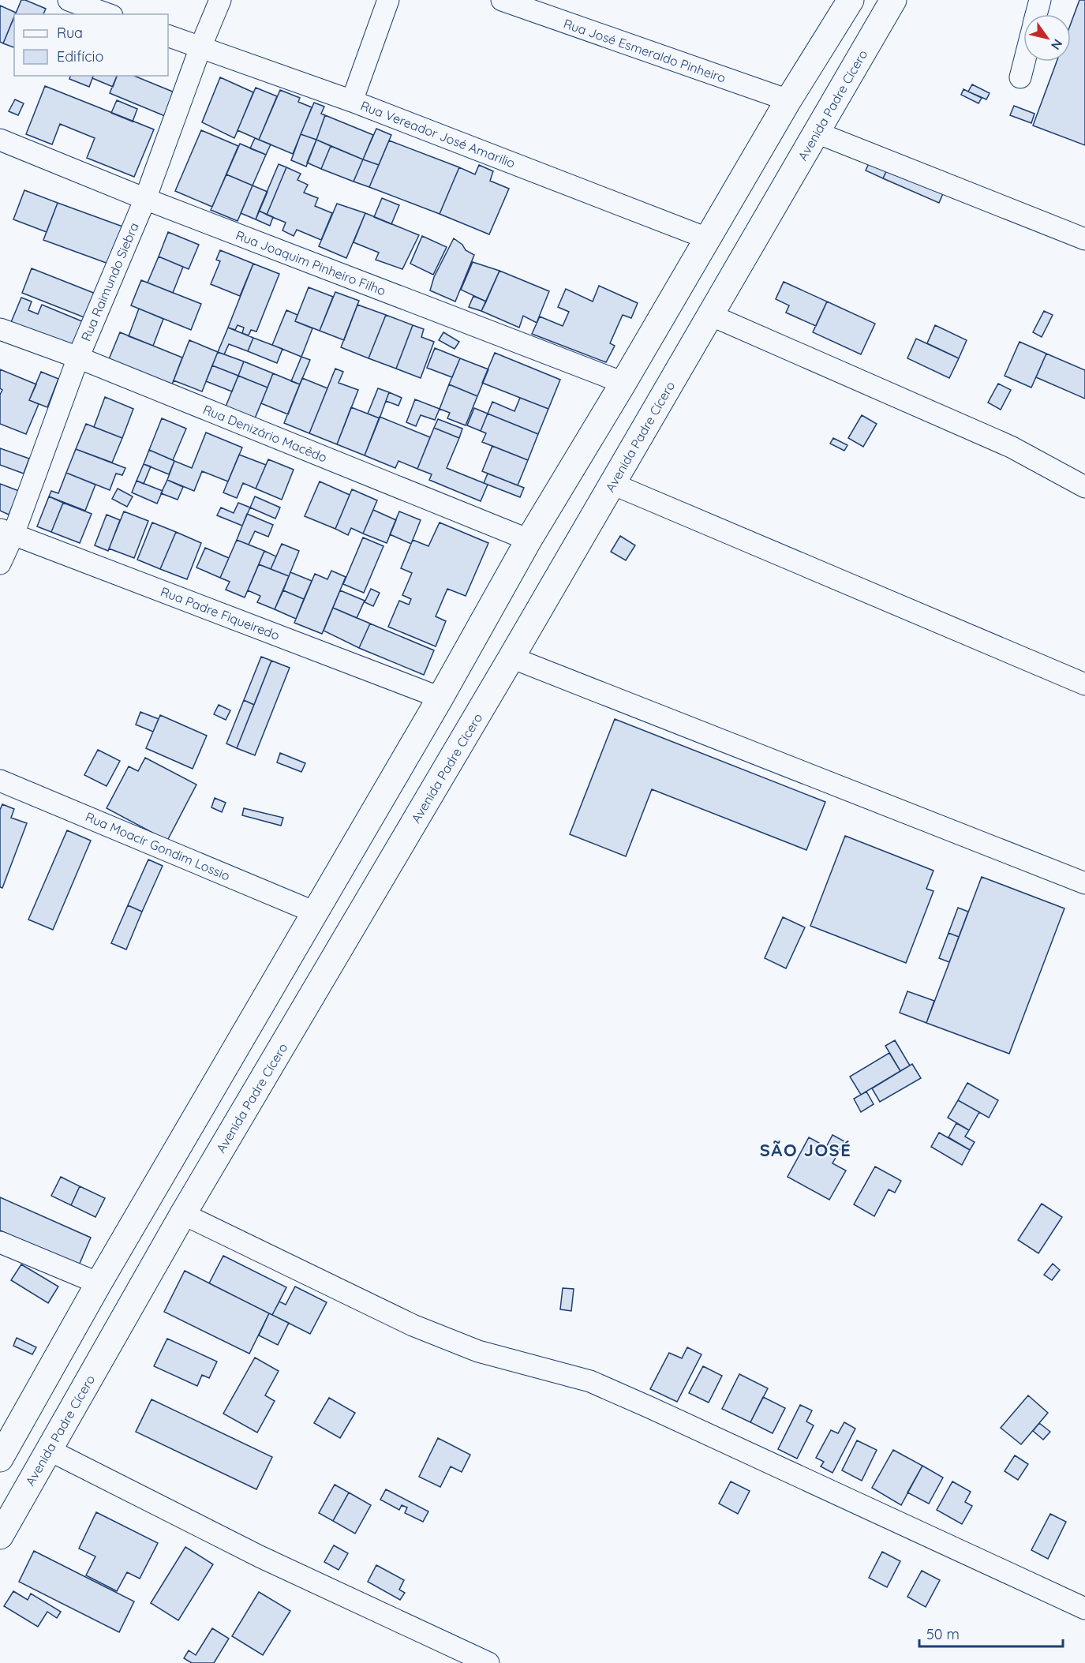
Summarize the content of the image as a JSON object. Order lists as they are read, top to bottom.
{
  "streets": {
    "highway": ["Avenida Padre Cícero"],
    "street": [
      "Rua José Esmeraldo Pinheiro",
      "Rua Vereador José Amarilio",
      "Rua Joaquim Pinheiro Filho",
      "Rua Raimundo Siebra",
      "Rua Denizário Macêdo",
      "Rua Padre Fiqueiredo",
      "Rua Moacir Gondim Lossio"
    ]
  },
  "crossings": [
    ["Rua Vereador José Amarilio", "Rua Raimundo Siebra"],
    ["Rua Joaquim Pinheiro Filho", "Rua Raimundo Siebra"],
    ["Rua Raimundo Siebra", "Rua Denizário Macêdo"],
    ["Rua Raimundo Siebra", "Rua Padre Fiqueiredo"]
  ],
  "districts": ["SÃO JOSÉ"],
  "legend": ["Rua", "Edifício"],
  "scale_bar": "50 m",
  "north": "bottom right"
}
